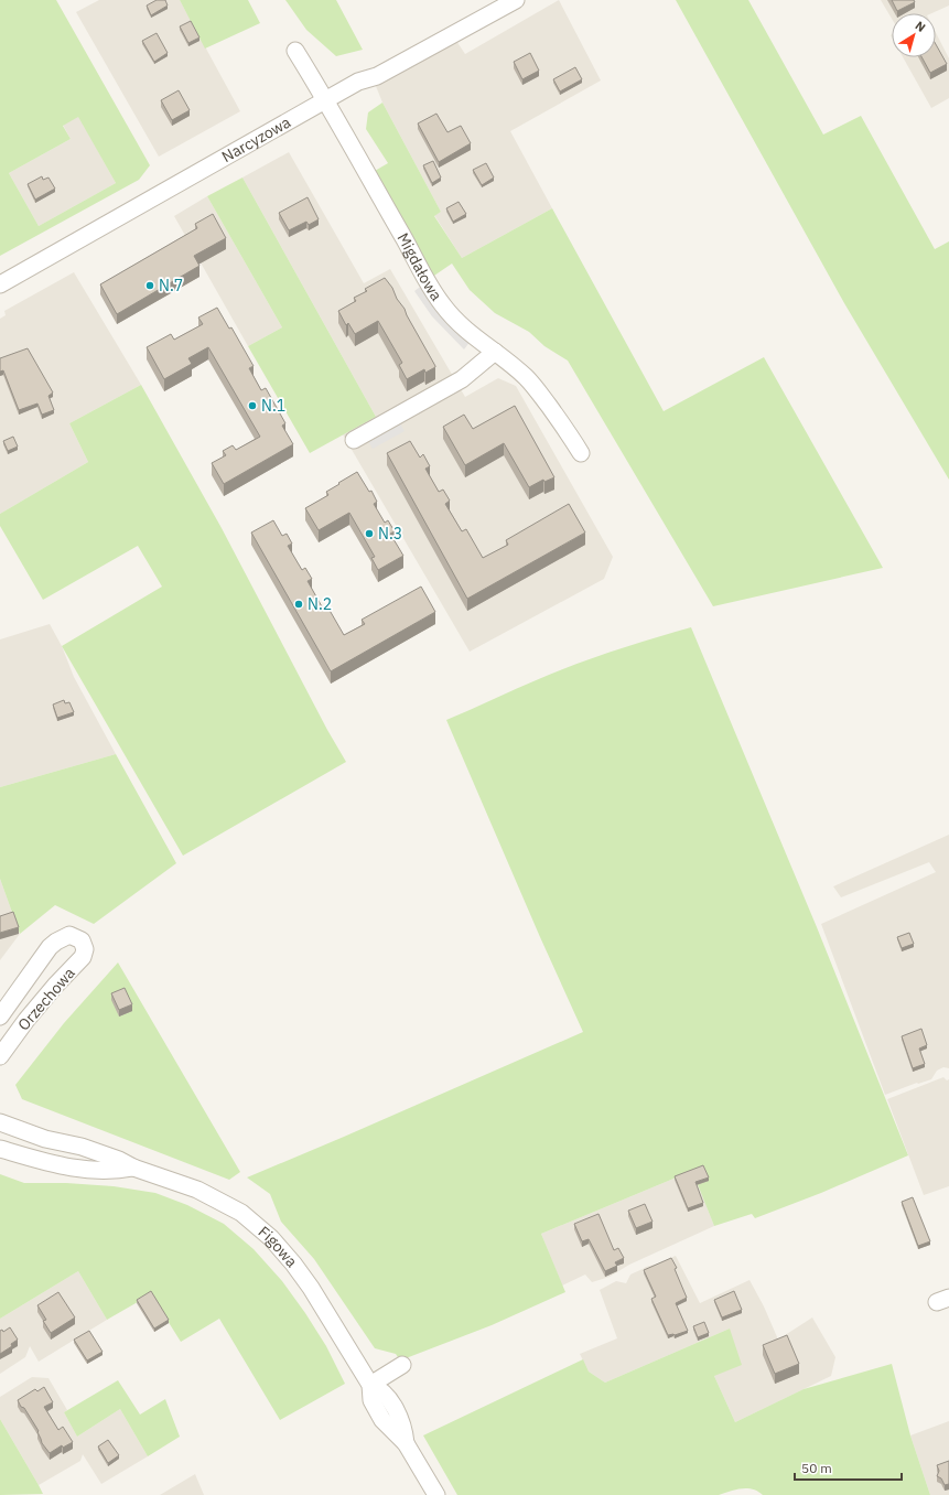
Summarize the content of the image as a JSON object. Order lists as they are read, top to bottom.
{
  "streets": {
    "street": [
      "Narcyzowa",
      "Migdałowa",
      "Orzechowa",
      "Figowa"
    ]
  },
  "crossings": [
    ["Narcyzowa", "Migdałowa"]
  ],
  "places": [
    "N.7",
    "N.1",
    "N.3",
    "N.2"
  ],
  "scale_bar": "50 m",
  "north": "top right"
}
